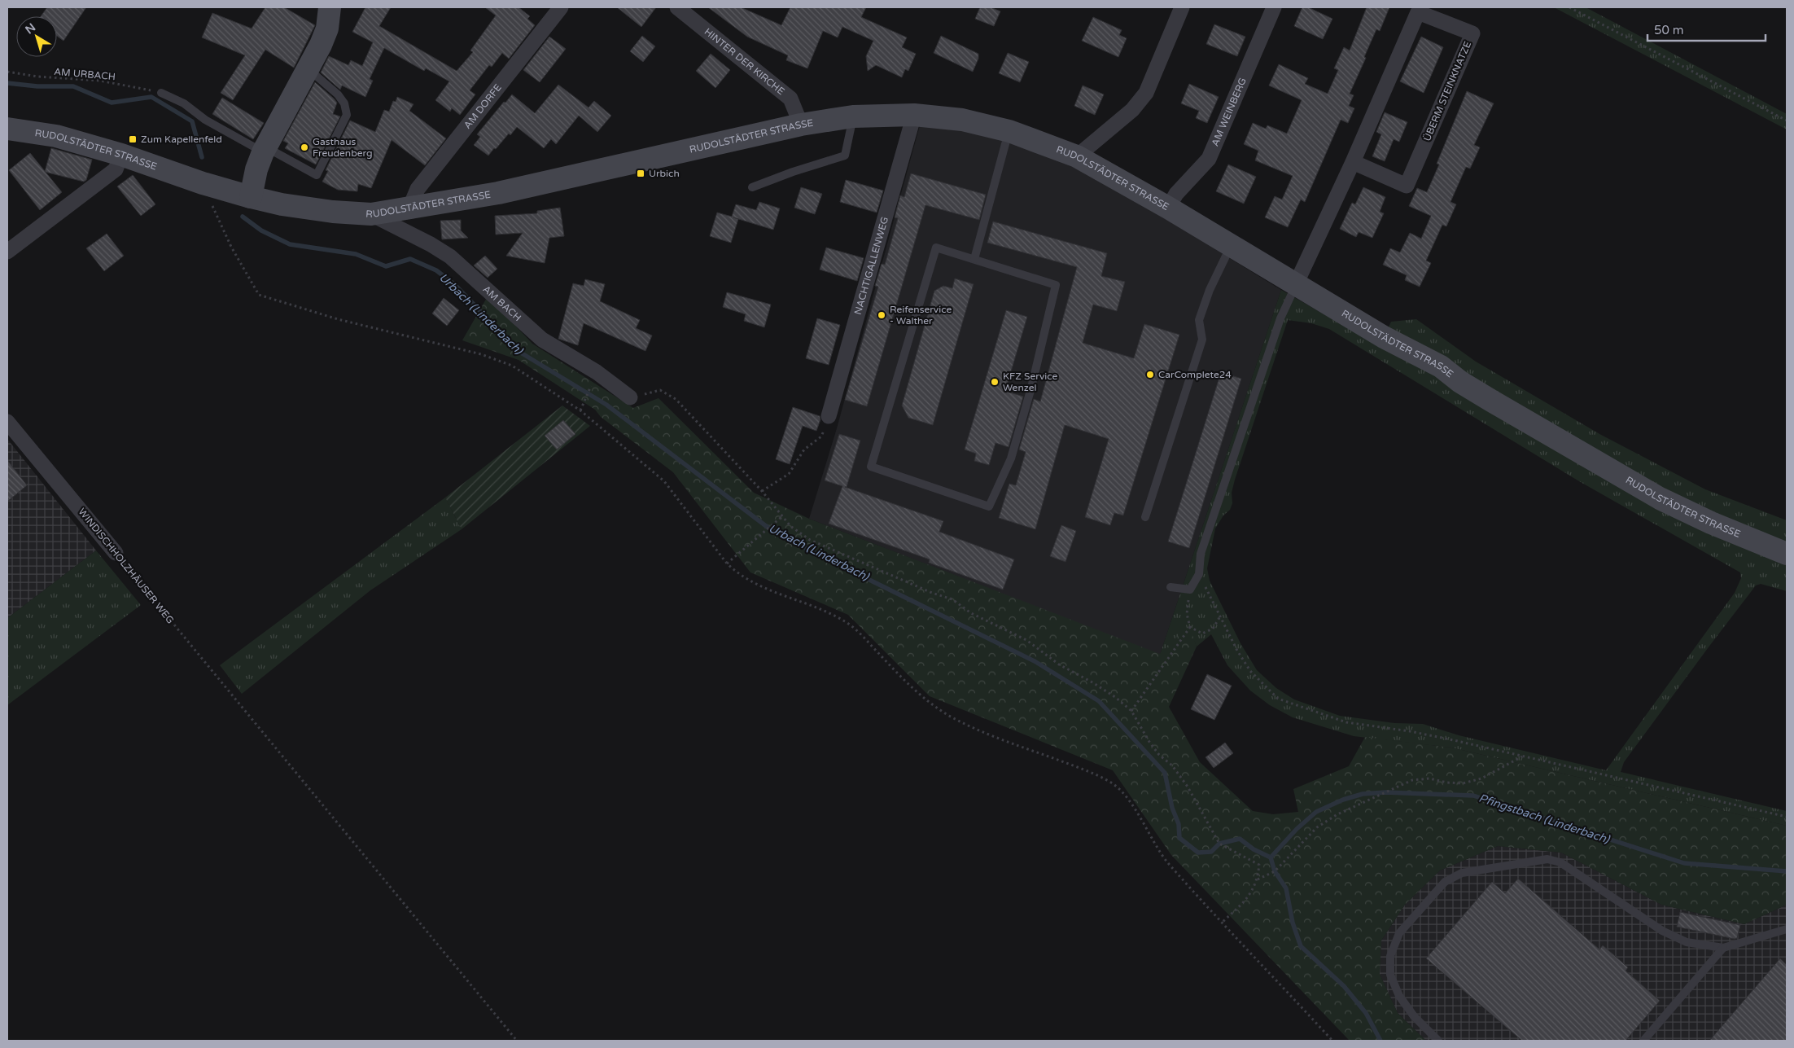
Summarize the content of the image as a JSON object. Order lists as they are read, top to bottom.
{
  "streets": {
    "street": [
      "HINTER DER KIRCHE",
      "ÜBERM STEINKNATZE",
      "AM DORFE",
      "AM WEINBERG",
      "RUDOLSTÄDTER STRASSE",
      "NACHTIGALLENWEG",
      "AM BACH",
      "WINDISCHHOLZHÄUSER WEG"
    ],
    "path": ["AM URBACH"]
  },
  "crossings": [
    ["HINTER DER KIRCHE", "RUDOLSTÄDTER STRASSE"],
    ["ÜBERM STEINKNATZE", "RUDOLSTÄDTER STRASSE"],
    ["AM DORFE", "RUDOLSTÄDTER STRASSE"],
    ["AM WEINBERG", "RUDOLSTÄDTER STRASSE"],
    ["RUDOLSTÄDTER STRASSE", "NACHTIGALLENWEG"],
    ["RUDOLSTÄDTER STRASSE", "AM BACH"]
  ],
  "water": ["Urbach (Linderbach)", "Pfingstbach (Linderbach)"],
  "places": {
    "transit": ["Zum Kapellenfeld", "Urbich"],
    "other": [
      "Gasthaus Freudenberg",
      "Reifenservice - Walther",
      "CarComplete24",
      "KFZ Service Wenzel"
    ]
  },
  "scale_bar": "50 m",
  "north": "top left"
}
